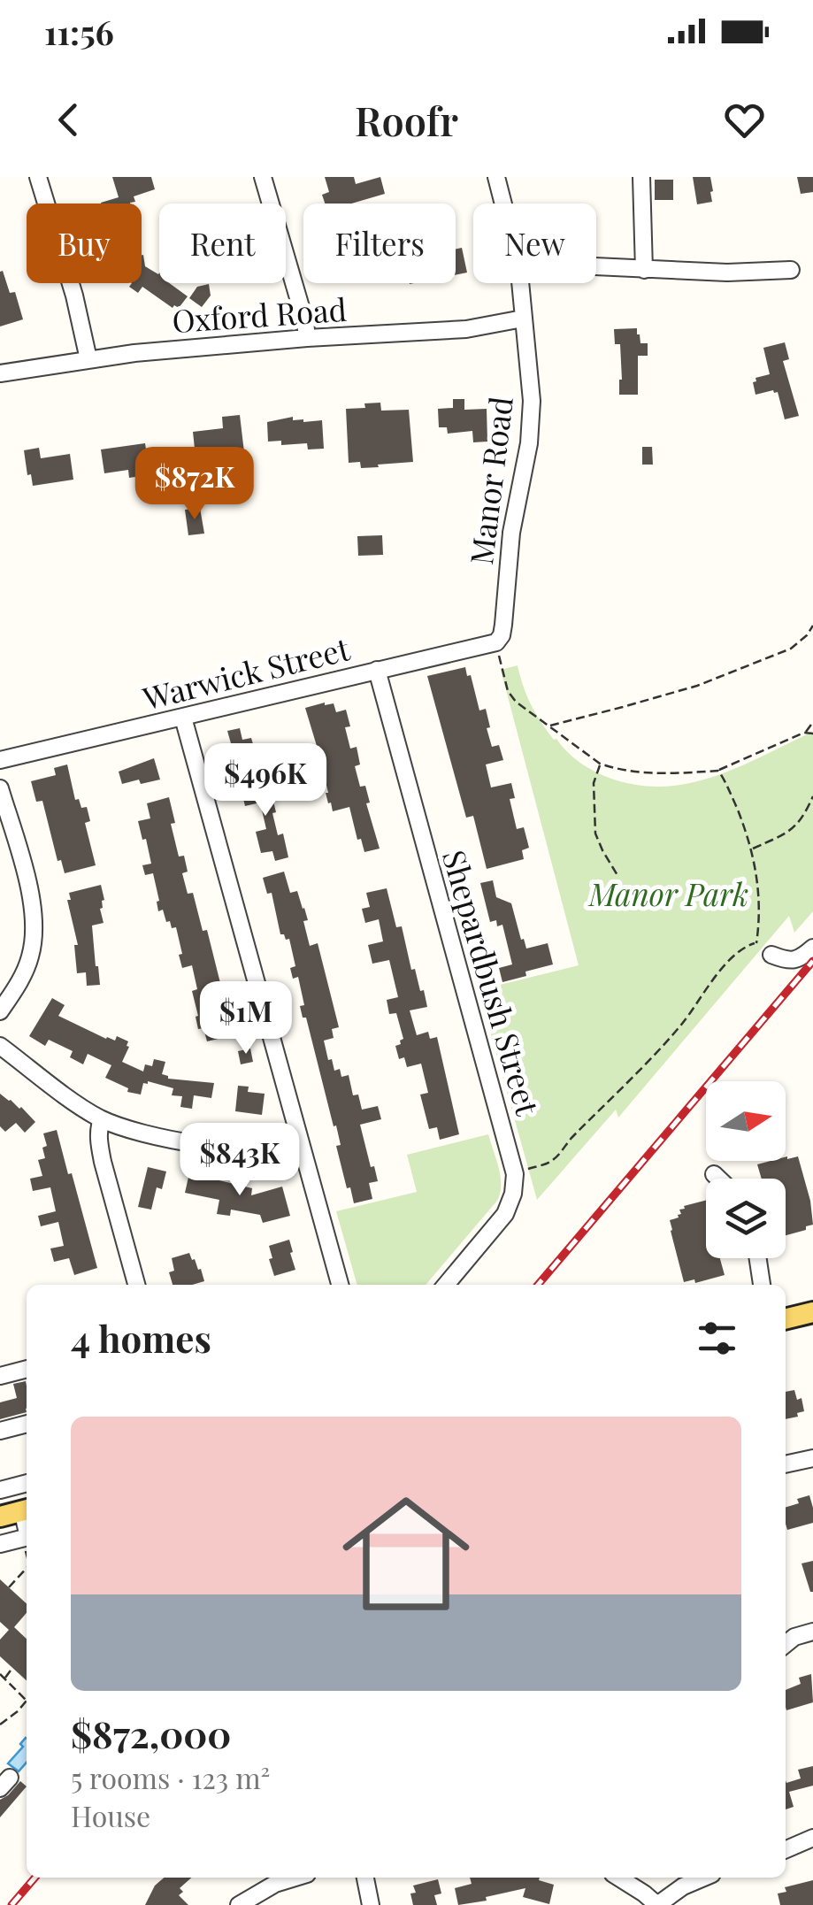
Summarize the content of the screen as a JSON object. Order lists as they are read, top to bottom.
{
  "streets": {
    "street": [
      "Oxford Road",
      "Manor Road",
      "Warwick Street",
      "Shepardbush Street"
    ]
  },
  "crossings": [
    ["Oxford Road", "Manor Road"],
    ["Manor Road", "Warwick Street"],
    ["Warwick Street", "Shepardbush Street"]
  ],
  "parks": ["Manor Park"],
  "north": "right",
  "page": {
    "status": "11:56",
    "header": "Roofr",
    "chip": [
      "Buy",
      "Rent",
      "Filters",
      "New"
    ],
    "price": [
      "$872K",
      "$496K",
      "$1M",
      "$843K"
    ],
    "heading": "4 homes",
    "list": [
      {
        "name": "$872,000",
        "note": "5 rooms · 123 m² · House"
      }
    ]
  }
}
